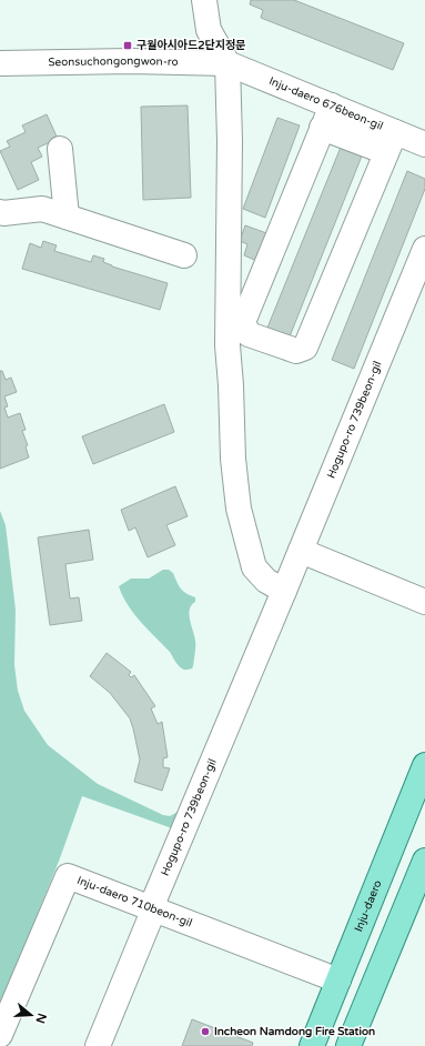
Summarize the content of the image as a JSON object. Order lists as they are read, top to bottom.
{
  "streets": {
    "main road": ["Inju-daero"],
    "street": [
      "Seonsuchongongwon-ro",
      "Inju-daero 676beon-gil",
      "Hogupo-ro 739beon-gil",
      "Inju-daero 710beon-gil"
    ]
  },
  "crossings": [
    ["Seonsuchongongwon-ro", "Inju-daero 676beon-gil"],
    ["Hogupo-ro 739beon-gil", "Inju-daero 710beon-gil"],
    ["Inju-daero 710beon-gil", "Inju-daero"]
  ],
  "places": {
    "transit": ["구월아시아드2단지정문"],
    "other": ["Incheon Namdong Fire Station"]
  },
  "north": "right"
}
